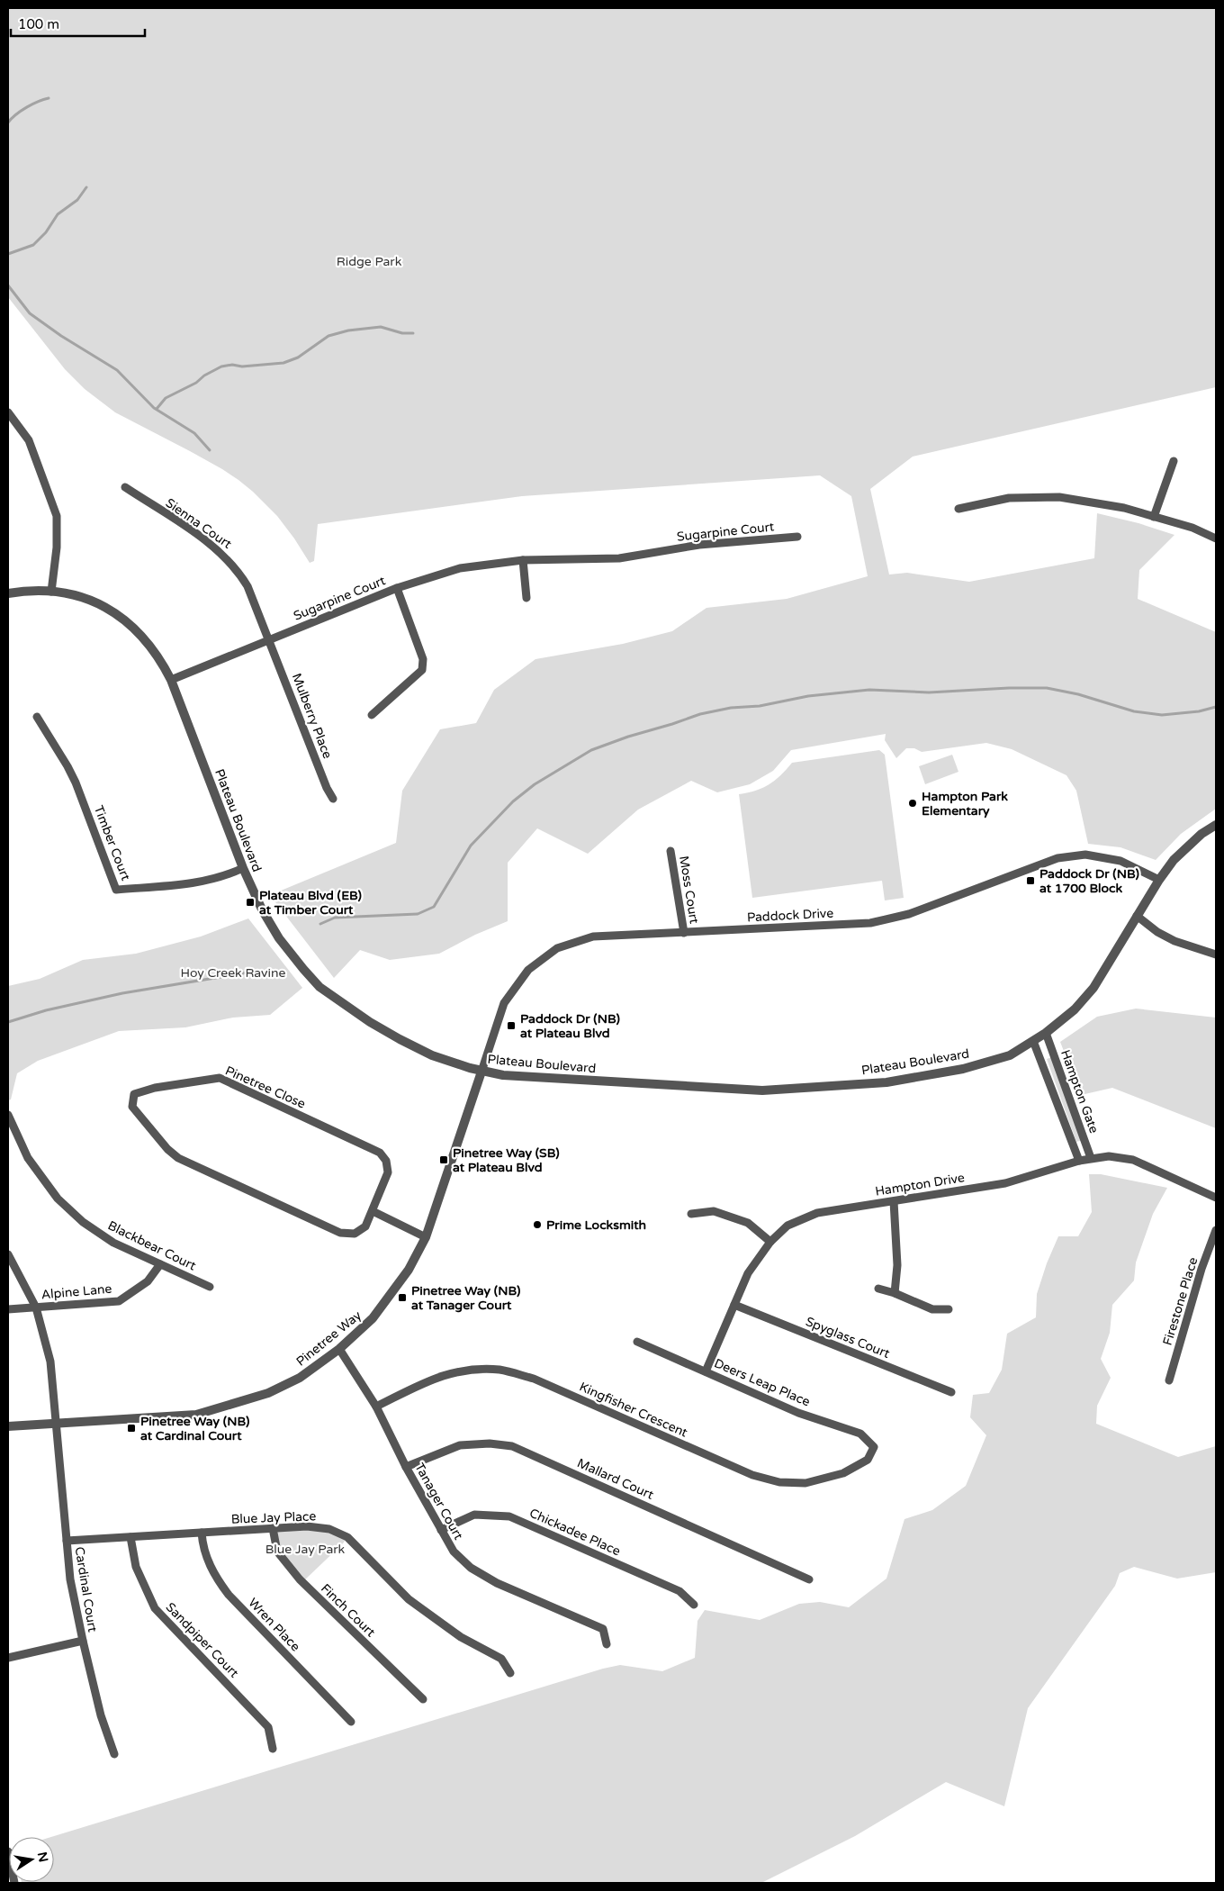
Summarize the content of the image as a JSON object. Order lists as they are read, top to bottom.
{
  "streets": {
    "street": [
      "Sienna Court",
      "Sugarpine Court",
      "Mulberry Place",
      "Plateau Boulevard",
      "Timber Court",
      "Moss Court",
      "Paddock Drive",
      "Pinetree Close",
      "Hampton Gate",
      "Hampton Drive",
      "Blackbear Court",
      "Alpine Lane",
      "Firestone Place",
      "Spyglass Court",
      "Pinetree Way",
      "Deers Leap Place",
      "Kingfisher Crescent",
      "Mallard Court",
      "Tanager Court",
      "Blue Jay Place",
      "Chickadee Place",
      "Cardinal Court",
      "Finch Court",
      "Wren Place",
      "Sandpiper Court"
    ]
  },
  "crossings": [
    ["Sienna Court", "Sugarpine Court"],
    ["Sienna Court", "Mulberry Place"],
    ["Sugarpine Court", "Mulberry Place"],
    ["Sugarpine Court", "Plateau Boulevard"],
    ["Plateau Boulevard", "Timber Court"],
    ["Plateau Boulevard", "Paddock Drive"],
    ["Plateau Boulevard", "Hampton Gate"],
    ["Plateau Boulevard", "Pinetree Way"],
    ["Moss Court", "Paddock Drive"],
    ["Paddock Drive", "Pinetree Way"],
    ["Hampton Gate", "Hampton Drive"],
    ["Hampton Drive", "Spyglass Court"],
    ["Hampton Drive", "Deers Leap Place"],
    ["Blackbear Court", "Alpine Lane"],
    ["Alpine Lane", "Cardinal Court"],
    ["Pinetree Way", "Tanager Court"],
    ["Pinetree Way", "Cardinal Court"],
    ["Deers Leap Place", "Kingfisher Crescent"],
    ["Kingfisher Crescent", "Tanager Court"],
    ["Mallard Court", "Tanager Court"],
    ["Tanager Court", "Chickadee Place"],
    ["Blue Jay Place", "Cardinal Court"],
    ["Blue Jay Place", "Finch Court"],
    ["Blue Jay Place", "Wren Place"],
    ["Blue Jay Place", "Sandpiper Court"]
  ],
  "parks": ["Ridge Park", "Hoy Creek Ravine", "Blue Jay Park"],
  "places": {
    "other": ["Hampton Park Elementary", "Prime Locksmith"],
    "transit": [
      "Paddock Dr (NB) at 1700 Block",
      "Plateau Blvd (EB) at Timber Court",
      "Paddock Dr (NB) at Plateau Blvd",
      "Pinetree Way (SB) at Plateau Blvd",
      "Pinetree Way (NB) at Tanager Court",
      "Pinetree Way (NB) at Cardinal Court"
    ]
  },
  "scale_bar": "100 m",
  "north": "right"
}
